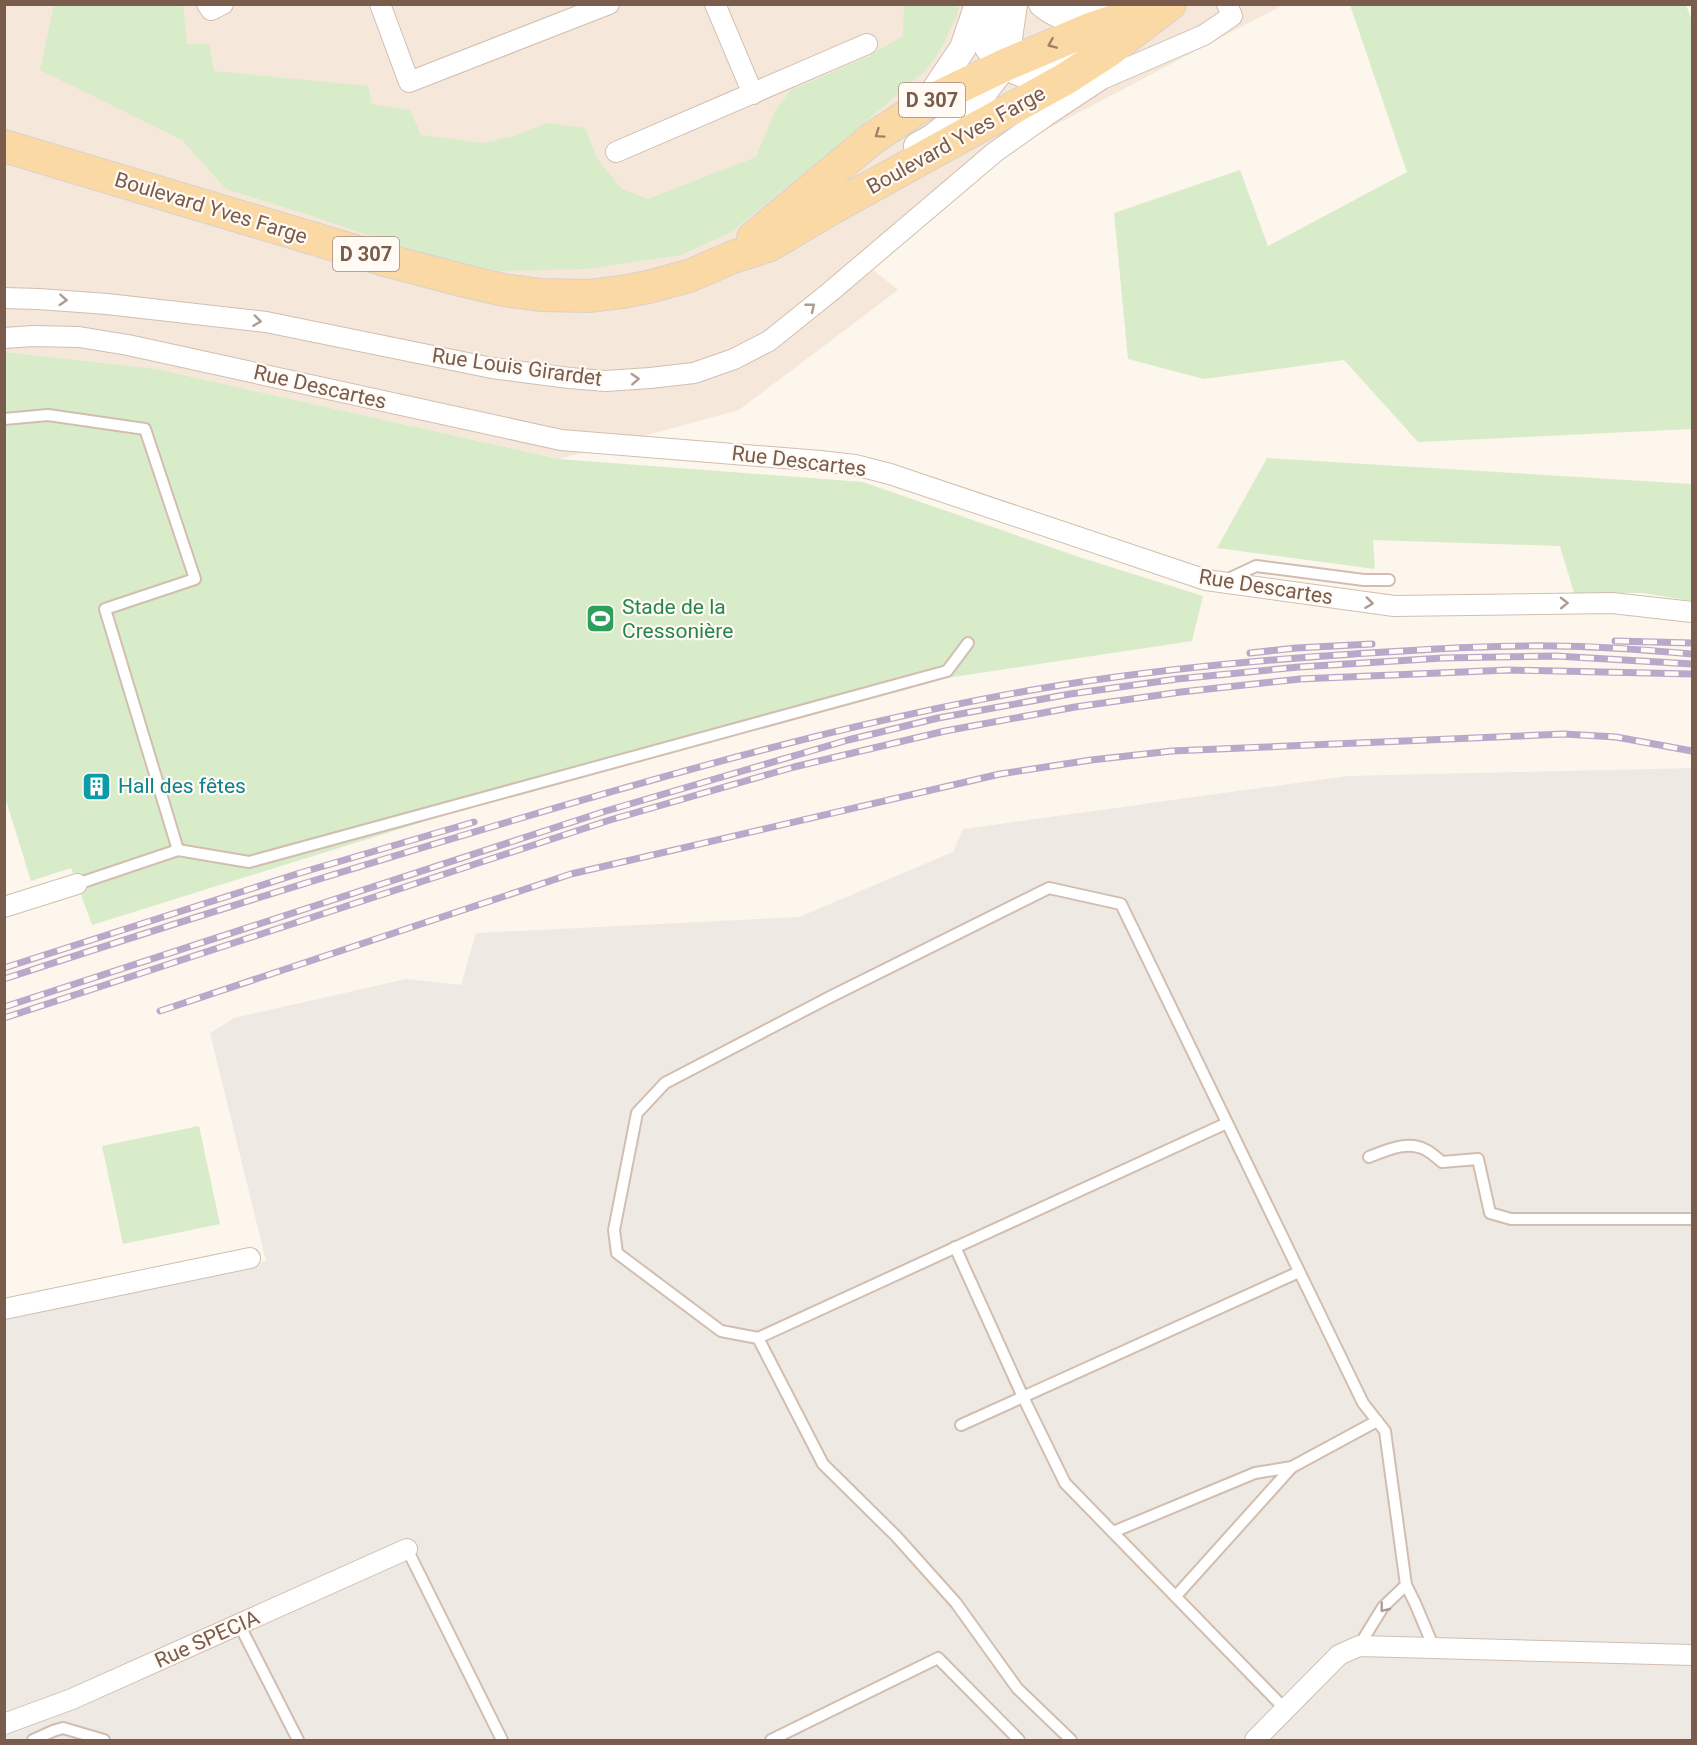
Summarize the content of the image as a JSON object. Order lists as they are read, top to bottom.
{
  "streets": {
    "main road": ["D 307", "Boulevard Yves Farge"],
    "street": ["Rue Louis Girardet", "Rue Descartes", "Rue SPECIA"]
  },
  "one_way": ["Rue Louis Girardet"],
  "places": {
    "sports": ["Stade de la Cressonière"],
    "building": ["Hall des fêtes"]
  }
}
